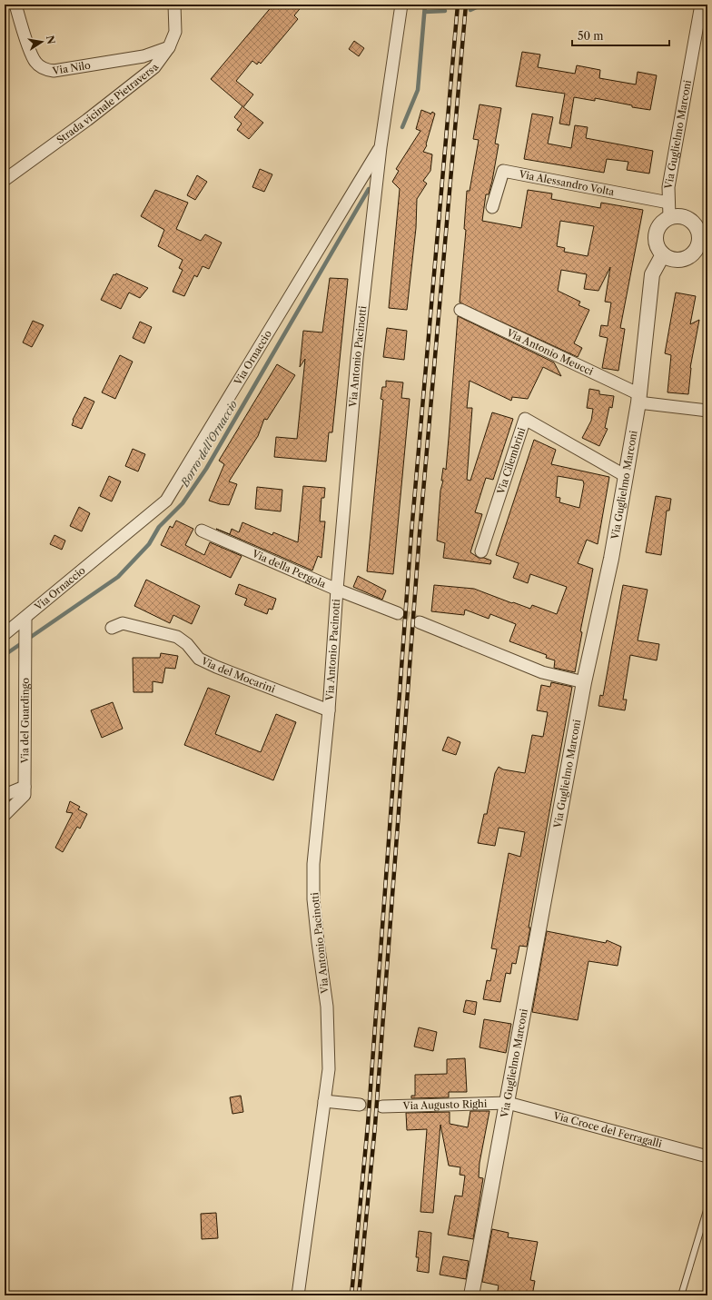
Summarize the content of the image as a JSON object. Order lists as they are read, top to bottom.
{
  "streets": {
    "street": [
      "Via Nilo",
      "Strada vicinale Pietraversa",
      "Via Guglielmo Marconi",
      "Via Alessandro Volta",
      "Via Antonio Meucci",
      "Via Antonio Pacinotti",
      "Via Ornaccio",
      "Via Cilembrini",
      "Via della Pergola",
      "Via del Mocarini",
      "Via del Guardingo",
      "Via Augusto Righi",
      "Via Croce del Ferragalli"
    ]
  },
  "crossings": [
    ["Via Nilo", "Strada vicinale Pietraversa"],
    ["Via Guglielmo Marconi", "Via Alessandro Volta"],
    ["Via Guglielmo Marconi", "Via Antonio Meucci"],
    ["Via Guglielmo Marconi", "Via Cilembrini"],
    ["Via Guglielmo Marconi", "Via Augusto Righi"],
    ["Via Guglielmo Marconi", "Via Croce del Ferragalli"],
    ["Via Antonio Pacinotti", "Via Ornaccio"],
    ["Via Antonio Pacinotti", "Via della Pergola"],
    ["Via Antonio Pacinotti", "Via del Mocarini"],
    ["Via Ornaccio", "Via del Guardingo"],
    ["Via Augusto Righi", "Via Croce del Ferragalli"]
  ],
  "water": ["Borro dell'Ornaccio"],
  "scale_bar": "50 m",
  "north": "right"
}
